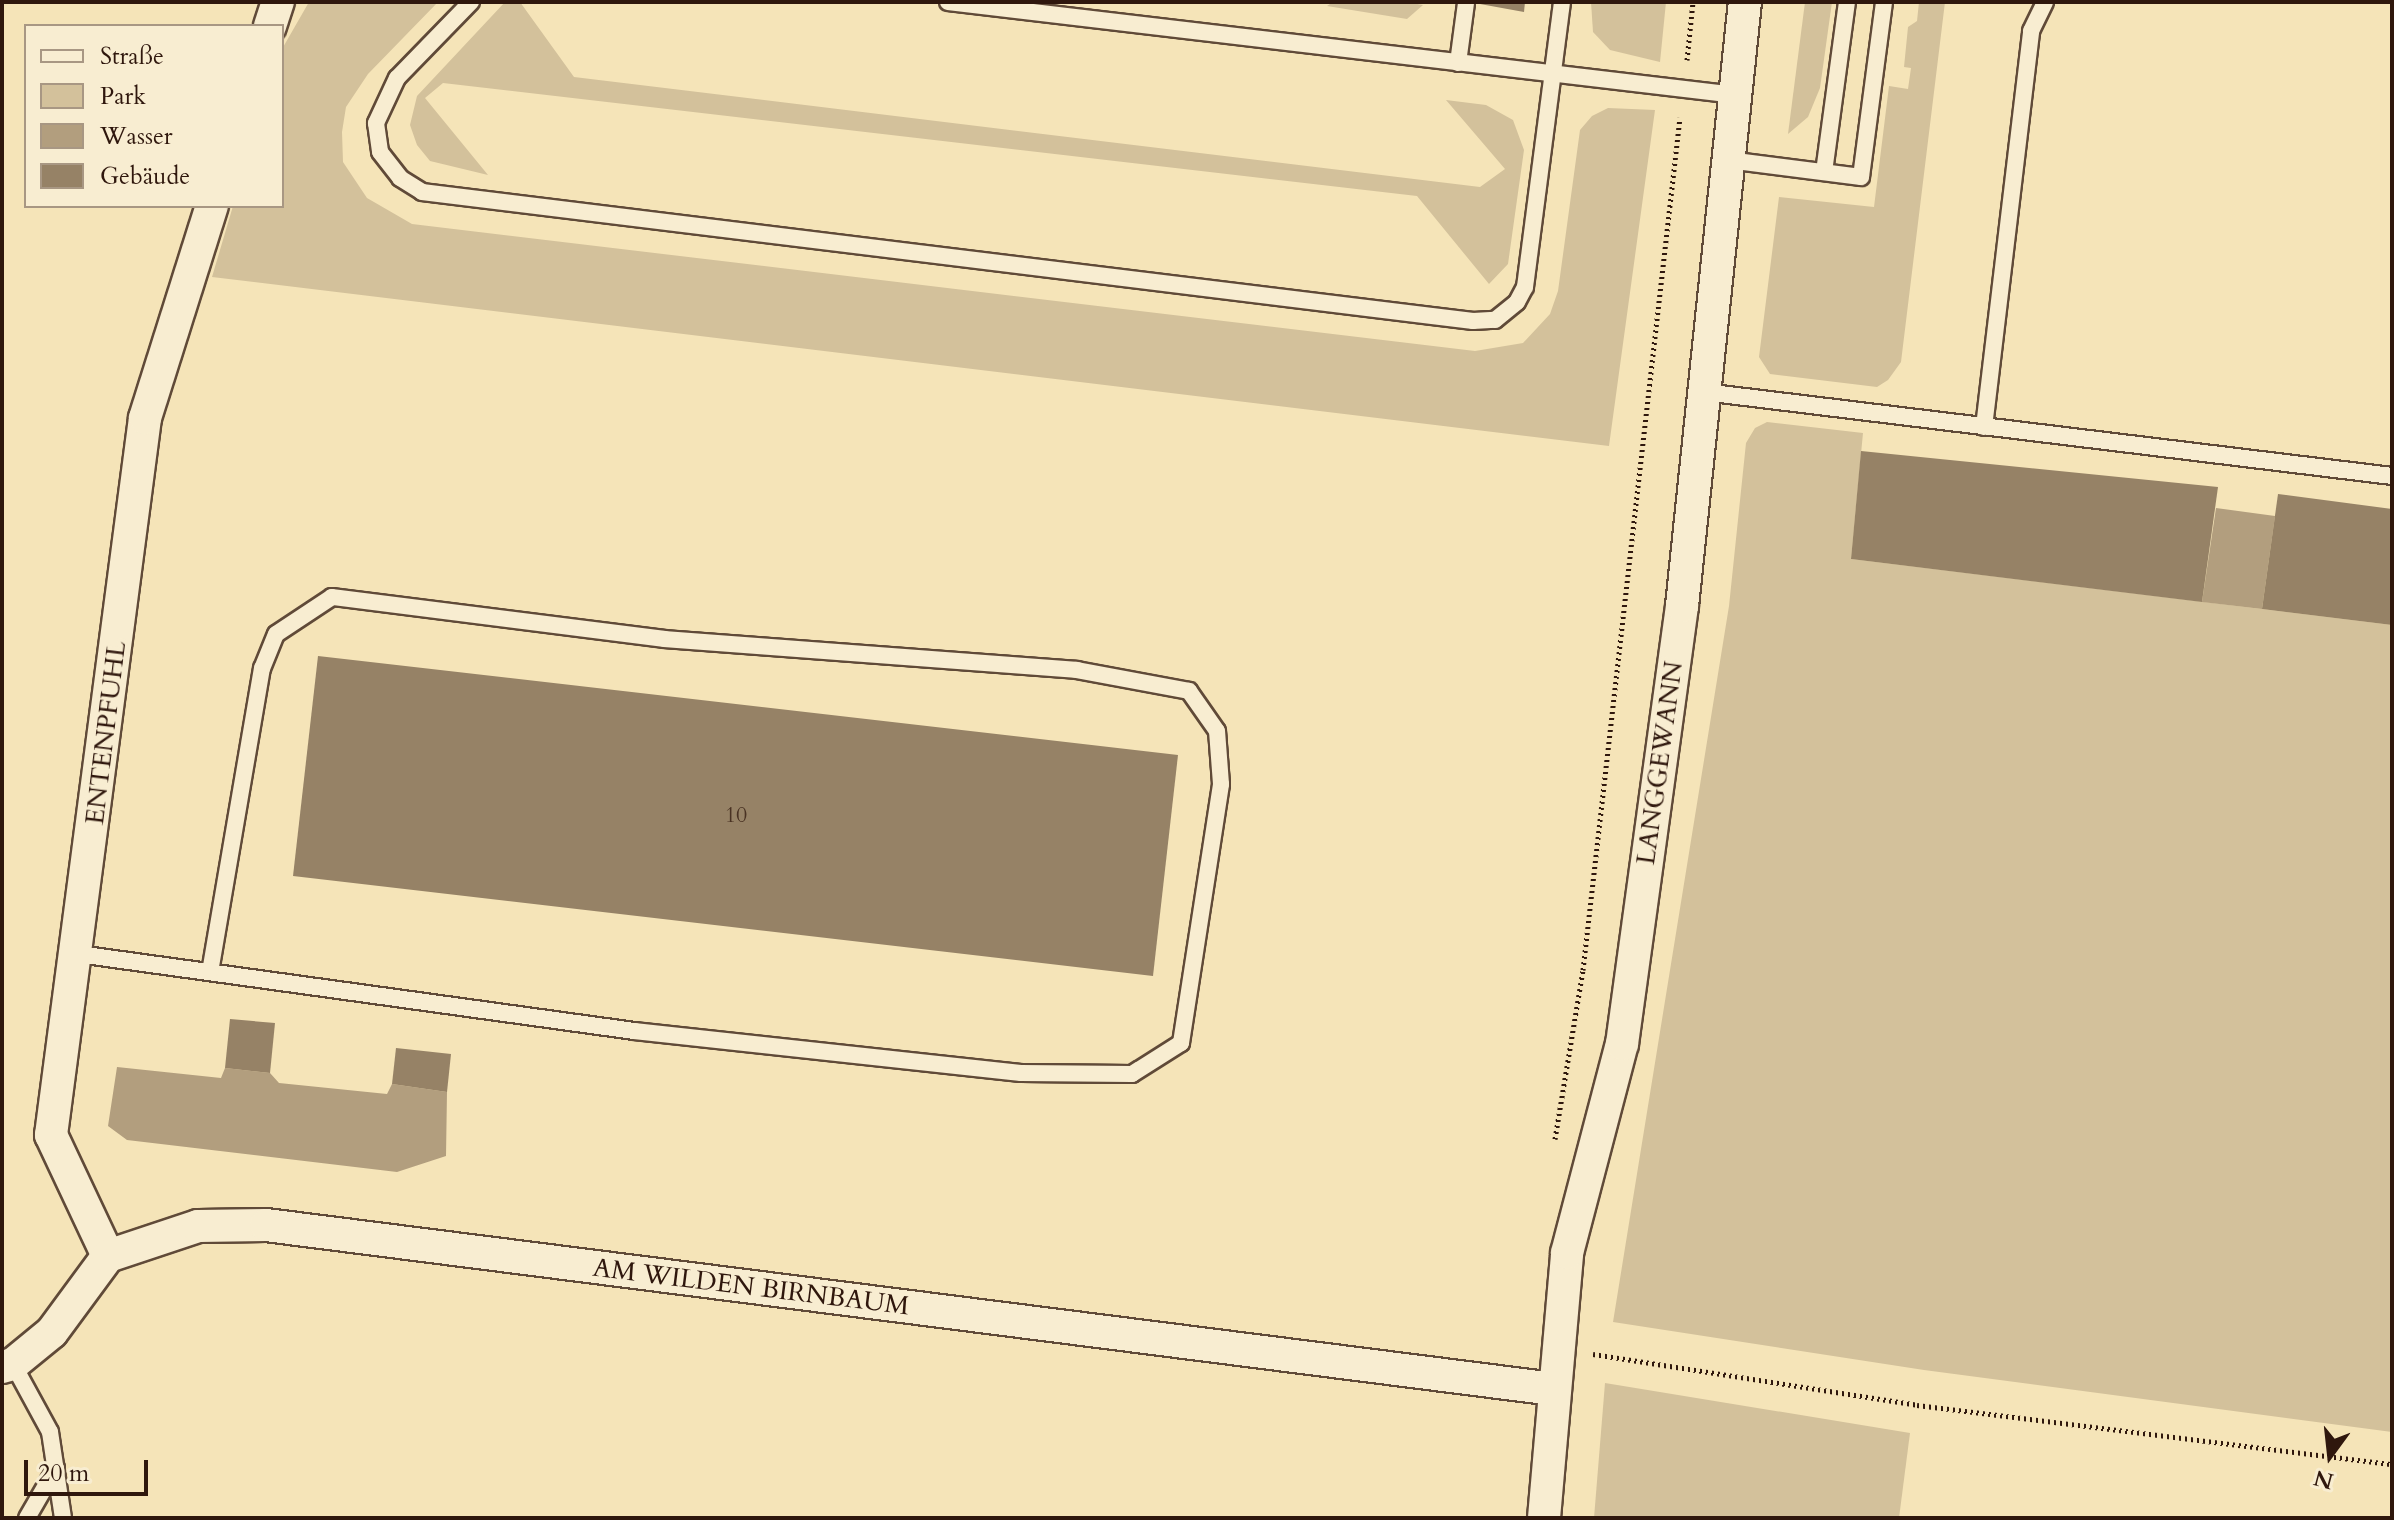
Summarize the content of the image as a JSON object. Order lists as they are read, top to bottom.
{
  "streets": {
    "street": ["ENTENPFUHL", "LANGGEWANN", "AM WILDEN BIRNBAUM"]
  },
  "crossings": [
    ["ENTENPFUHL", "AM WILDEN BIRNBAUM"],
    ["LANGGEWANN", "AM WILDEN BIRNBAUM"]
  ],
  "house_numbers": ["10"],
  "legend": [
    "Straße",
    "Park",
    "Wasser",
    "Gebäude"
  ],
  "scale_bar": "20 m",
  "north": "bottom"
}
